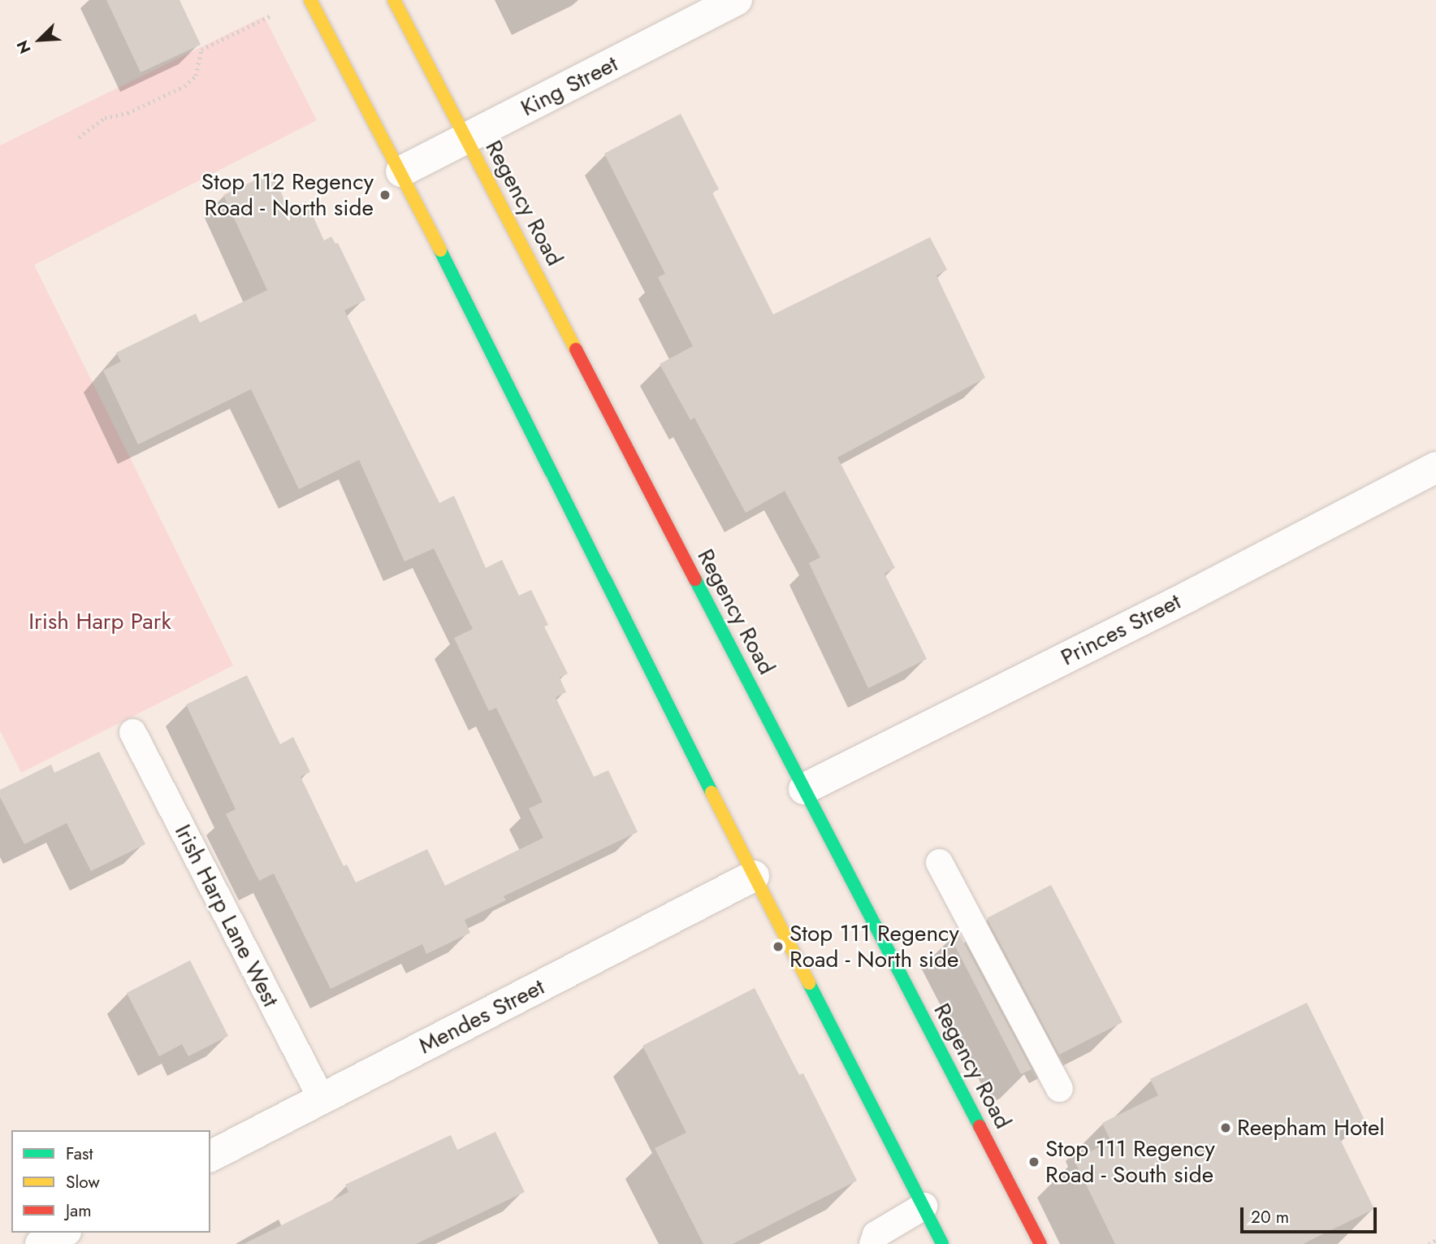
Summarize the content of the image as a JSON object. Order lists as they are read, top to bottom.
{
  "streets": {
    "main road": ["Regency Road"],
    "street": ["King Street", "Princes Street", "Mendes Street"],
    "lane": ["Irish Harp Lane West"]
  },
  "crossings": [
    ["King Street", "Regency Road"],
    ["Regency Road", "Princes Street"],
    ["Irish Harp Lane West", "Mendes Street"]
  ],
  "parks": ["Irish Harp Park"],
  "places": [
    "Stop 112 Regency Road - North side",
    "Stop 111 Regency Road - North side",
    "Reepham Hotel",
    "Stop 111 Regency Road - South side"
  ],
  "legend": ["Fast", "Slow", "Jam"],
  "scale_bar": "20 m",
  "north": "bottom left"
}
